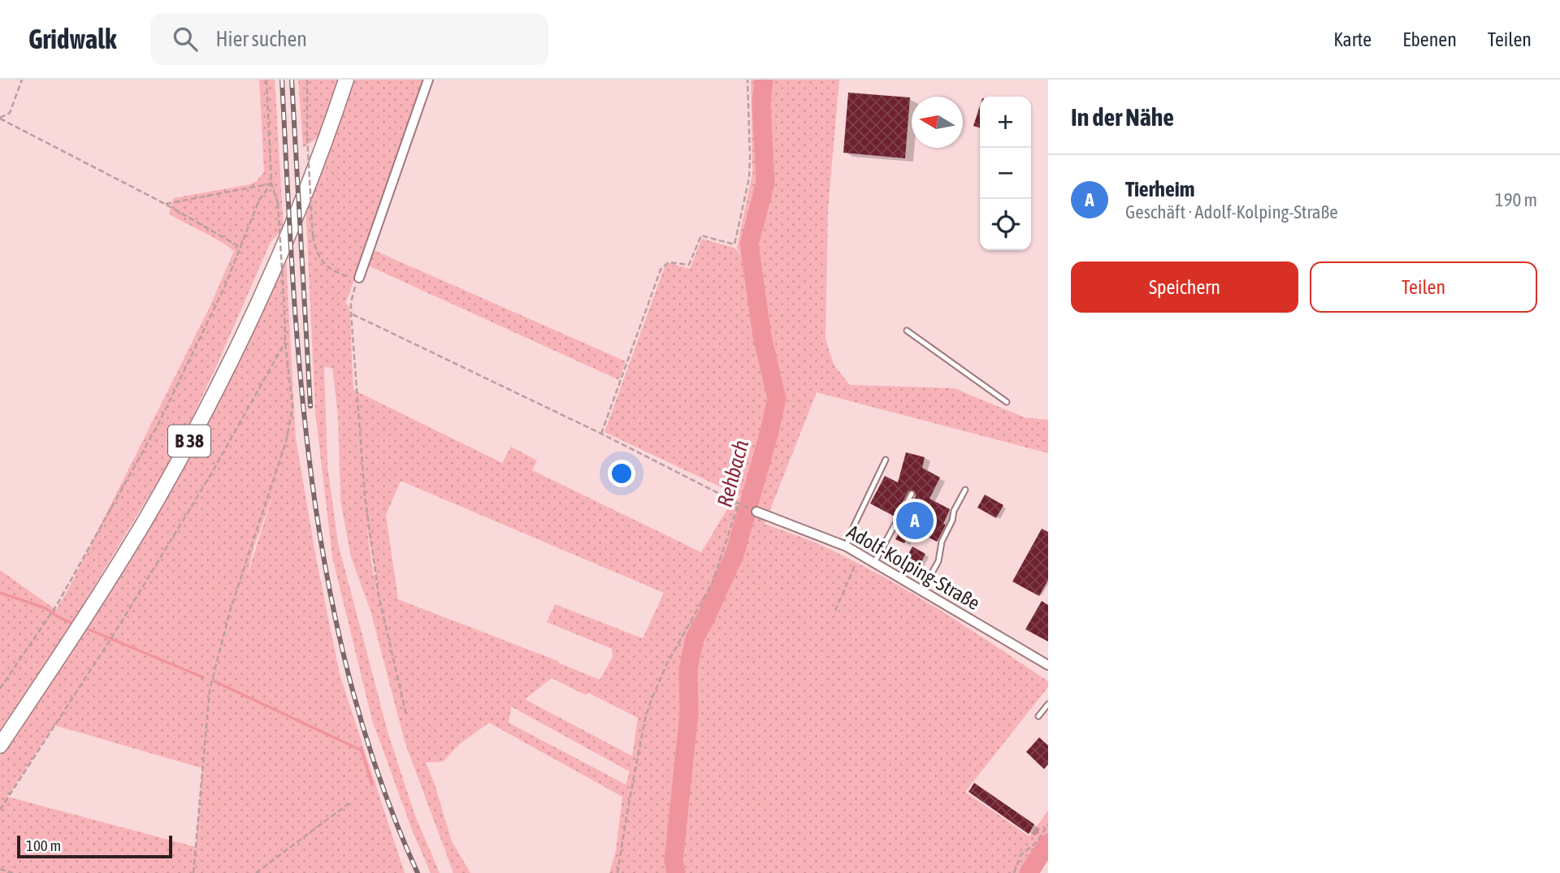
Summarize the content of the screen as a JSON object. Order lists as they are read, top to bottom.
{
  "streets": {
    "main road": ["B 38"],
    "street": ["Adolf-Kolping-Straße"]
  },
  "water": ["Rehbach"],
  "scale_bar": "100 m",
  "north": "left",
  "page": {
    "header": "Gridwalk",
    "search": "Hier suchen",
    "nav": ["Karte", "Ebenen", "Teilen"],
    "heading": "In der Nähe",
    "map_buttons": ["+", "−"],
    "list": [
      {
        "mark": "A",
        "name": "Tierheim",
        "note": "Geschäft · Adolf-Kolping-Straße",
        "value": "190 m"
      }
    ],
    "buttons": ["Speichern", "Teilen"],
    "pins": "A",
    "scale": "100 m"
  }
}
